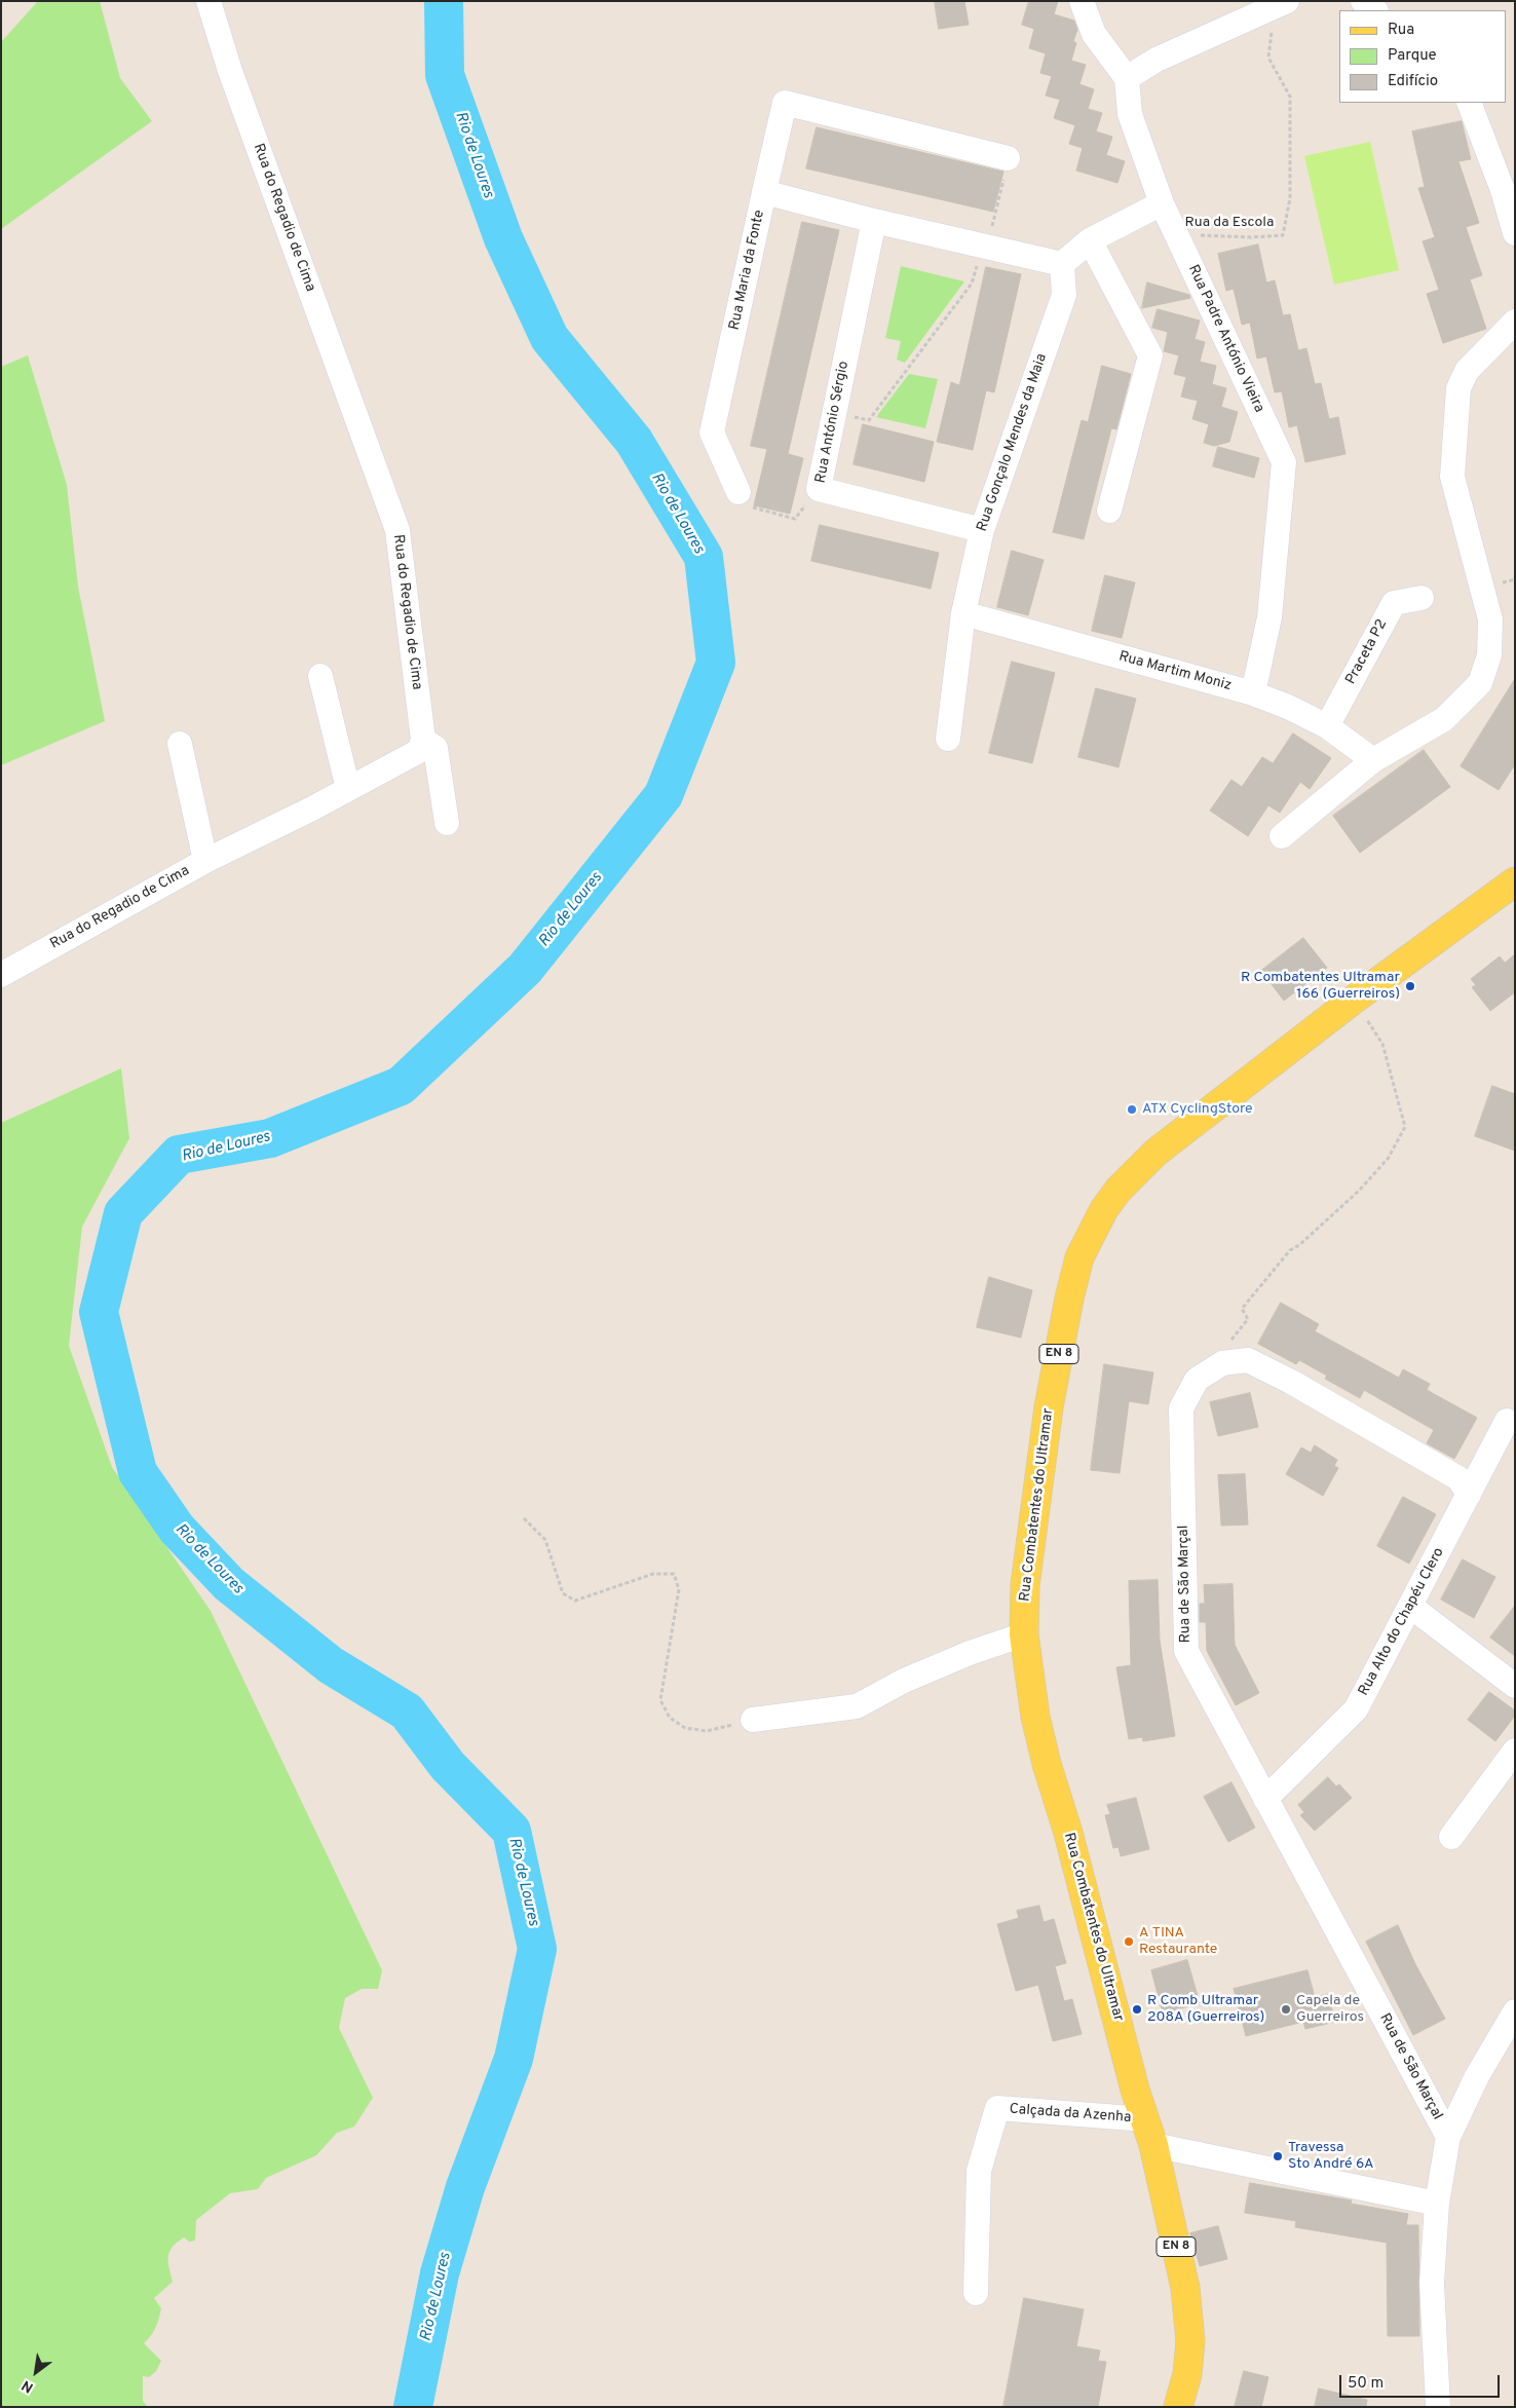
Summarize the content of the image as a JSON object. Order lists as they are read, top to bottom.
{
  "streets": {
    "main road": ["EN 8", "Rua Combatentes do Ultramar"],
    "street": [
      "Rua do Regadio de Cima",
      "Rua Maria da Fonte",
      "Rua Padre António Vieira",
      "Rua António Sérgio",
      "Rua Gonçalo Mendes da Maia",
      "Praceta P2",
      "Rua Martim Moniz",
      "Rua de São Marçal",
      "Rua Alto do Chapéu Clero",
      "Calçada da Azenha"
    ],
    "path": ["Rua da Escola"]
  },
  "crossings": [
    ["Rua da Escola", "Rua Padre António Vieira"],
    ["Rua Maria da Fonte", "Rua António Sérgio"],
    ["Rua Maria da Fonte", "Rua Gonçalo Mendes da Maia"],
    ["Rua Padre António Vieira", "Rua Martim Moniz"],
    ["Rua António Sérgio", "Rua Gonçalo Mendes da Maia"],
    ["Rua Gonçalo Mendes da Maia", "Rua Martim Moniz"],
    ["Praceta P2", "Rua Martim Moniz"],
    ["Rua Combatentes do Ultramar", "Calçada da Azenha"],
    ["Rua de São Marçal", "Rua Alto do Chapéu Clero"]
  ],
  "water": ["Rio de Loures"],
  "places": [
    "R Combatentes Ultramar 166 (Guerreiros)",
    "ATX CyclingStore",
    "A TINA Restaurante",
    "R Comb Ultramar 208A (Guerreiros)",
    "Capela de Guerreiros",
    "Travessa Sto André 6A"
  ],
  "legend": ["Rua", "Parque", "Edifício"],
  "scale_bar": "50 m",
  "north": "bottom left"
}
